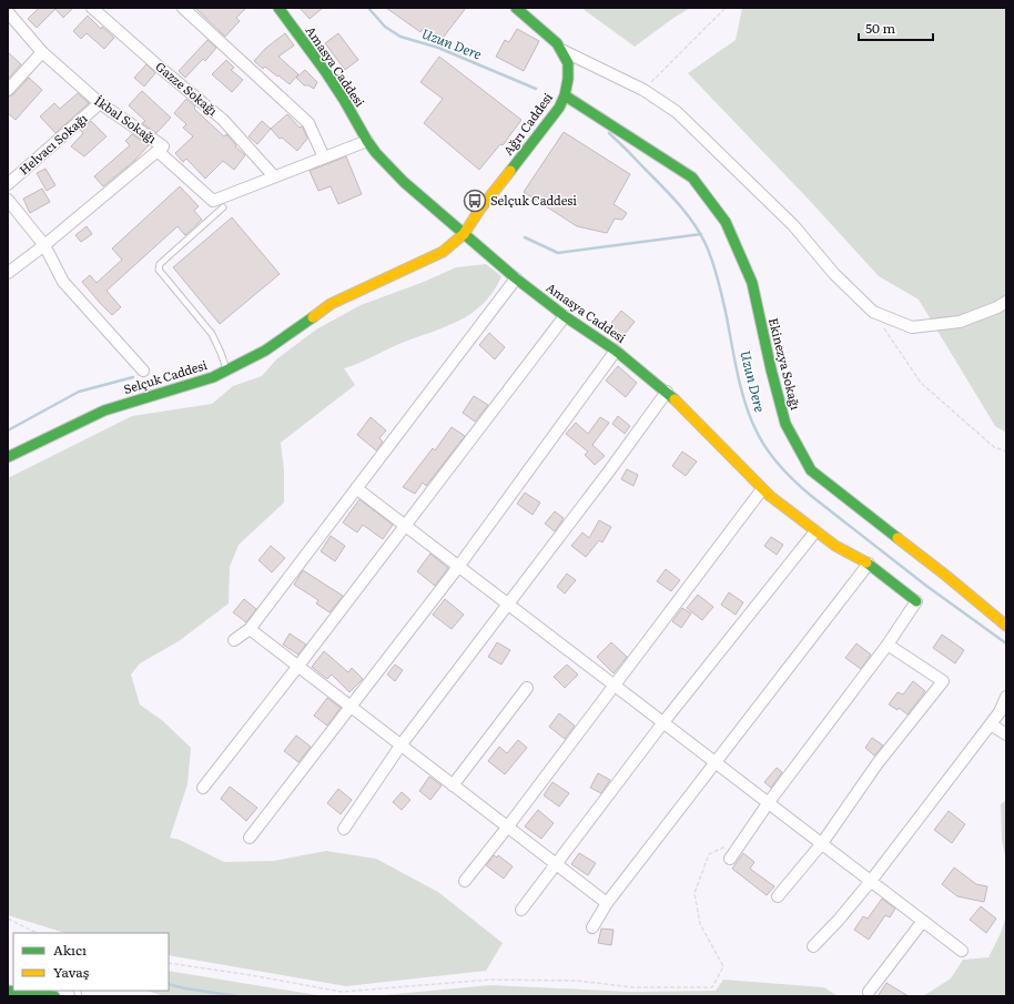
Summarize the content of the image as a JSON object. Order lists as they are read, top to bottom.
{
  "streets": {
    "main road": [
      "Amasya Caddesi",
      "Ağrı Caddesi",
      "Ekinezya Sokağı",
      "Selçuk Caddesi"
    ],
    "street": ["Gazze Sokağı", "İkbal Sokağı", "Helvacı Sokağı"]
  },
  "crossings": [
    ["Amasya Caddesi", "İkbal Sokağı"],
    ["Amasya Caddesi", "Ağrı Caddesi"],
    ["Amasya Caddesi", "Selçuk Caddesi"],
    ["Gazze Sokağı", "İkbal Sokağı"],
    ["İkbal Sokağı", "Helvacı Sokağı"],
    ["Ağrı Caddesi", "Ekinezya Sokağı"],
    ["Ağrı Caddesi", "Selçuk Caddesi"]
  ],
  "water": ["Uzun Dere"],
  "places": {
    "bus stop": ["Selçuk Caddesi"]
  },
  "legend": ["Akıcı", "Yavaş"],
  "scale_bar": "50 m"
}
